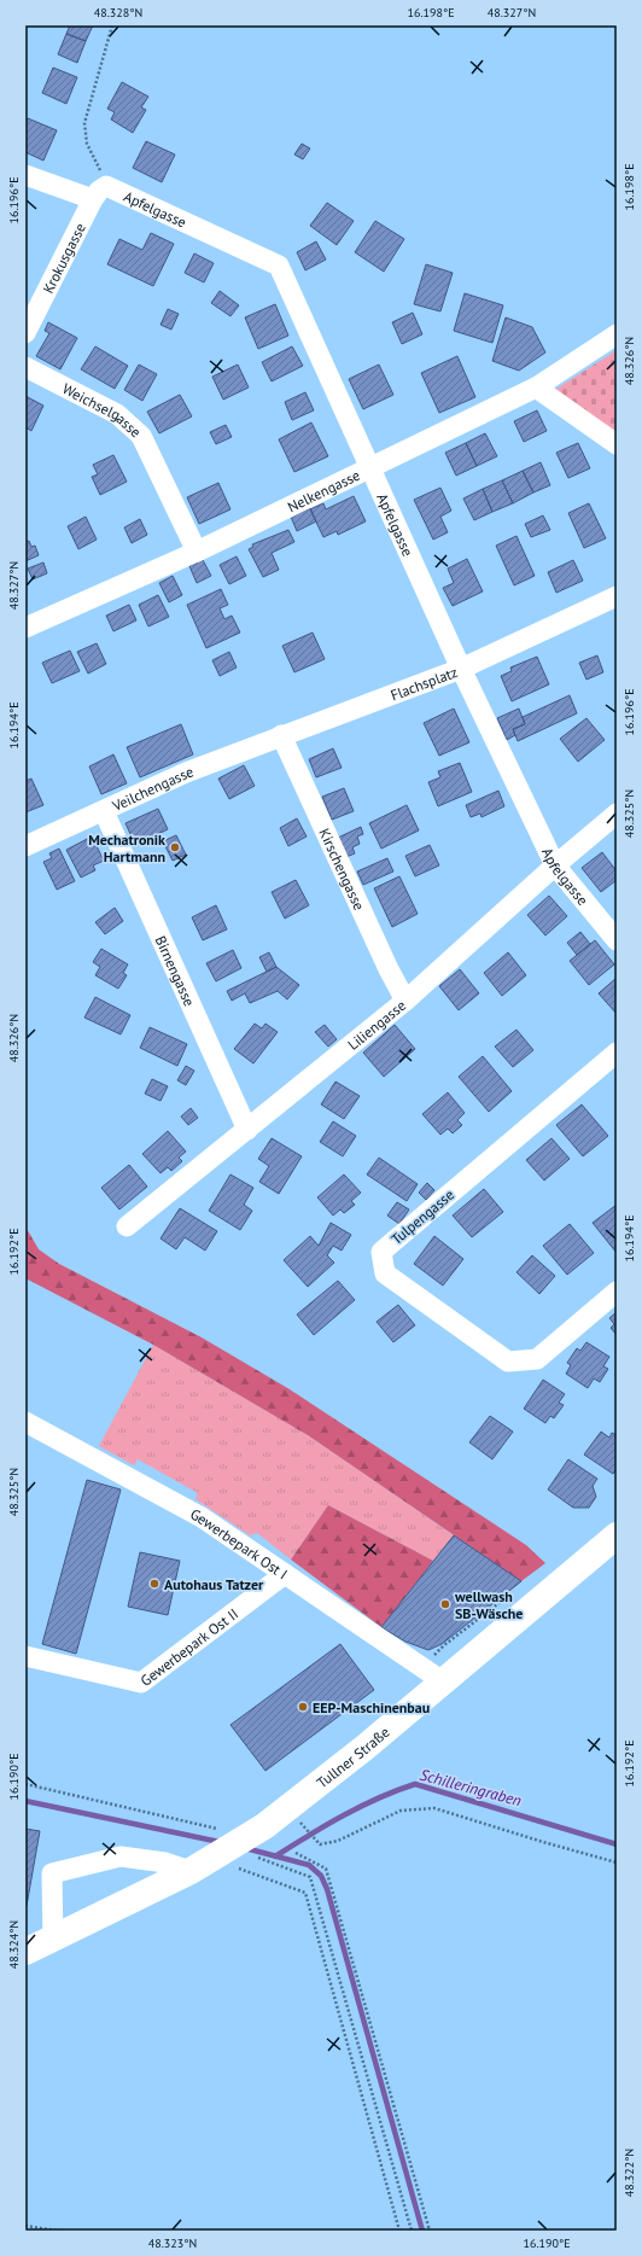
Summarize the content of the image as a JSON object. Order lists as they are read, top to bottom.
{
  "streets": {
    "main road": ["Tullner Straße"],
    "street": [
      "Apfelgasse",
      "Krokusgasse",
      "Weichselgasse",
      "Nelkengasse",
      "Flachsplatz",
      "Veilchengasse",
      "Kirschengasse",
      "Birnengasse",
      "Liliengasse",
      "Tulpengasse",
      "Gewerbepark Ost I",
      "Gewerbepark Ost II"
    ]
  },
  "crossings": [
    ["Apfelgasse", "Krokusgasse"],
    ["Apfelgasse", "Nelkengasse"],
    ["Apfelgasse", "Flachsplatz"],
    ["Apfelgasse", "Liliengasse"],
    ["Weichselgasse", "Nelkengasse"],
    ["Flachsplatz", "Veilchengasse"],
    ["Flachsplatz", "Kirschengasse"],
    ["Veilchengasse", "Kirschengasse"],
    ["Veilchengasse", "Birnengasse"],
    ["Kirschengasse", "Liliengasse"],
    ["Birnengasse", "Liliengasse"],
    ["Gewerbepark Ost I", "Gewerbepark Ost II"],
    ["Gewerbepark Ost I", "Tullner Straße"]
  ],
  "water": ["Schilleringraben"],
  "places": [
    "Mechatronik Hartmann",
    "Autohaus Tatzer",
    "wellwash SB-Wäsche",
    "EEP-Maschinenbau"
  ],
  "coordinates": [
    "48.328°N",
    "16.198°E",
    "48.327°N",
    "16.196°E",
    "48.326°N",
    "16.194°E",
    "48.325°N",
    "16.192°E",
    "16.190°E",
    "48.324°N",
    "48.322°N",
    "48.323°N"
  ]
}
